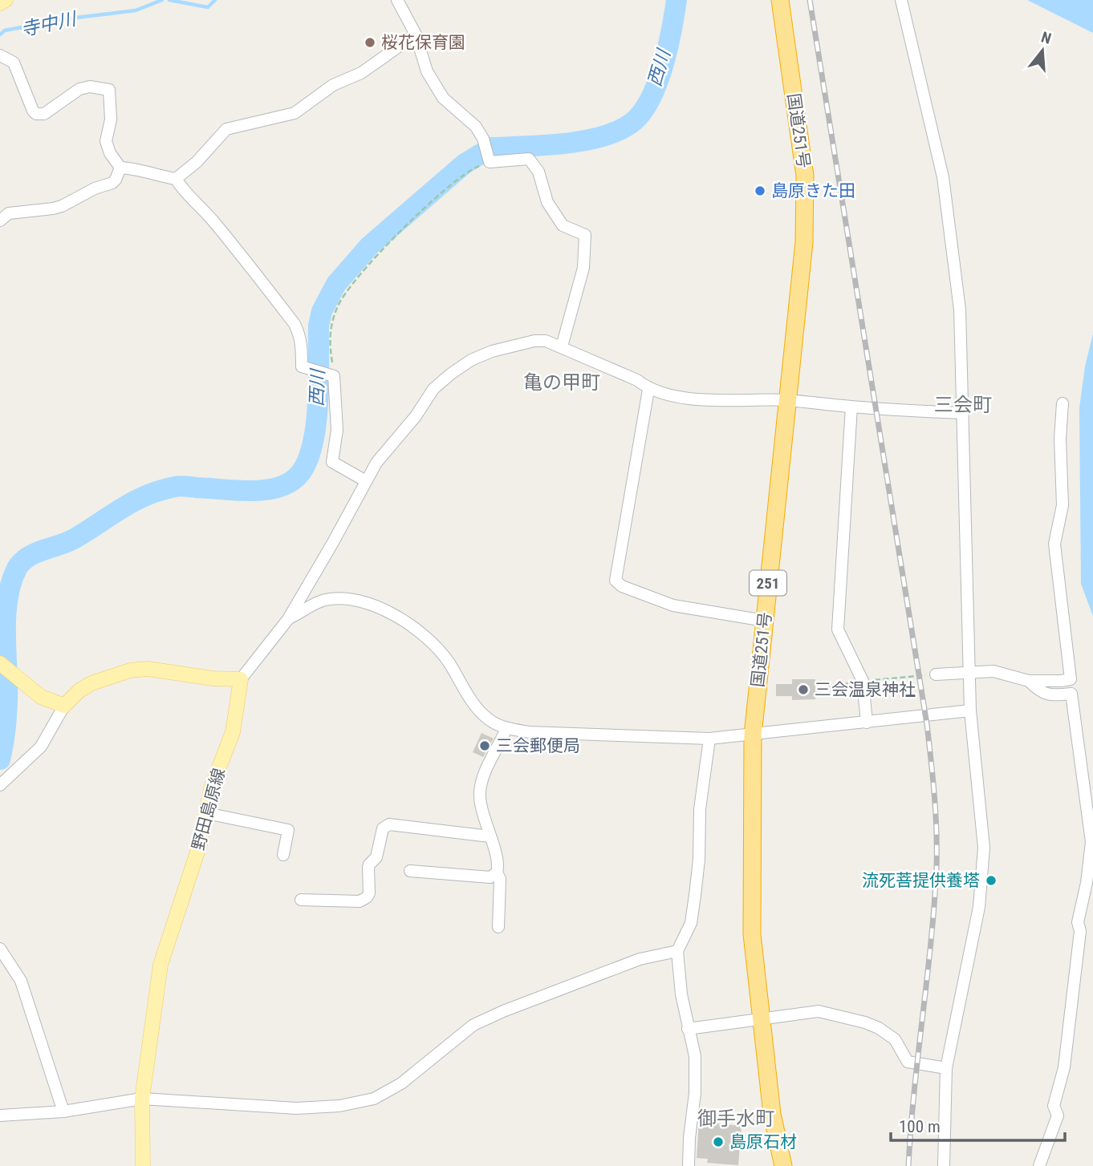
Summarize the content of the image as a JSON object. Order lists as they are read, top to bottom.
{
  "streets": {
    "highway": ["国道251号", "251"],
    "main road": ["野田島原線"]
  },
  "districts": ["亀の甲町", "三会町", "御手水町"],
  "water": ["寺中川", "西川"],
  "places": [
    "桜花保育園",
    "島原きた田",
    "三会温泉神社",
    "三会郵便局",
    "流死菩提供養塔",
    "島原石材"
  ],
  "scale_bar": "100 m",
  "north": "top"
}
